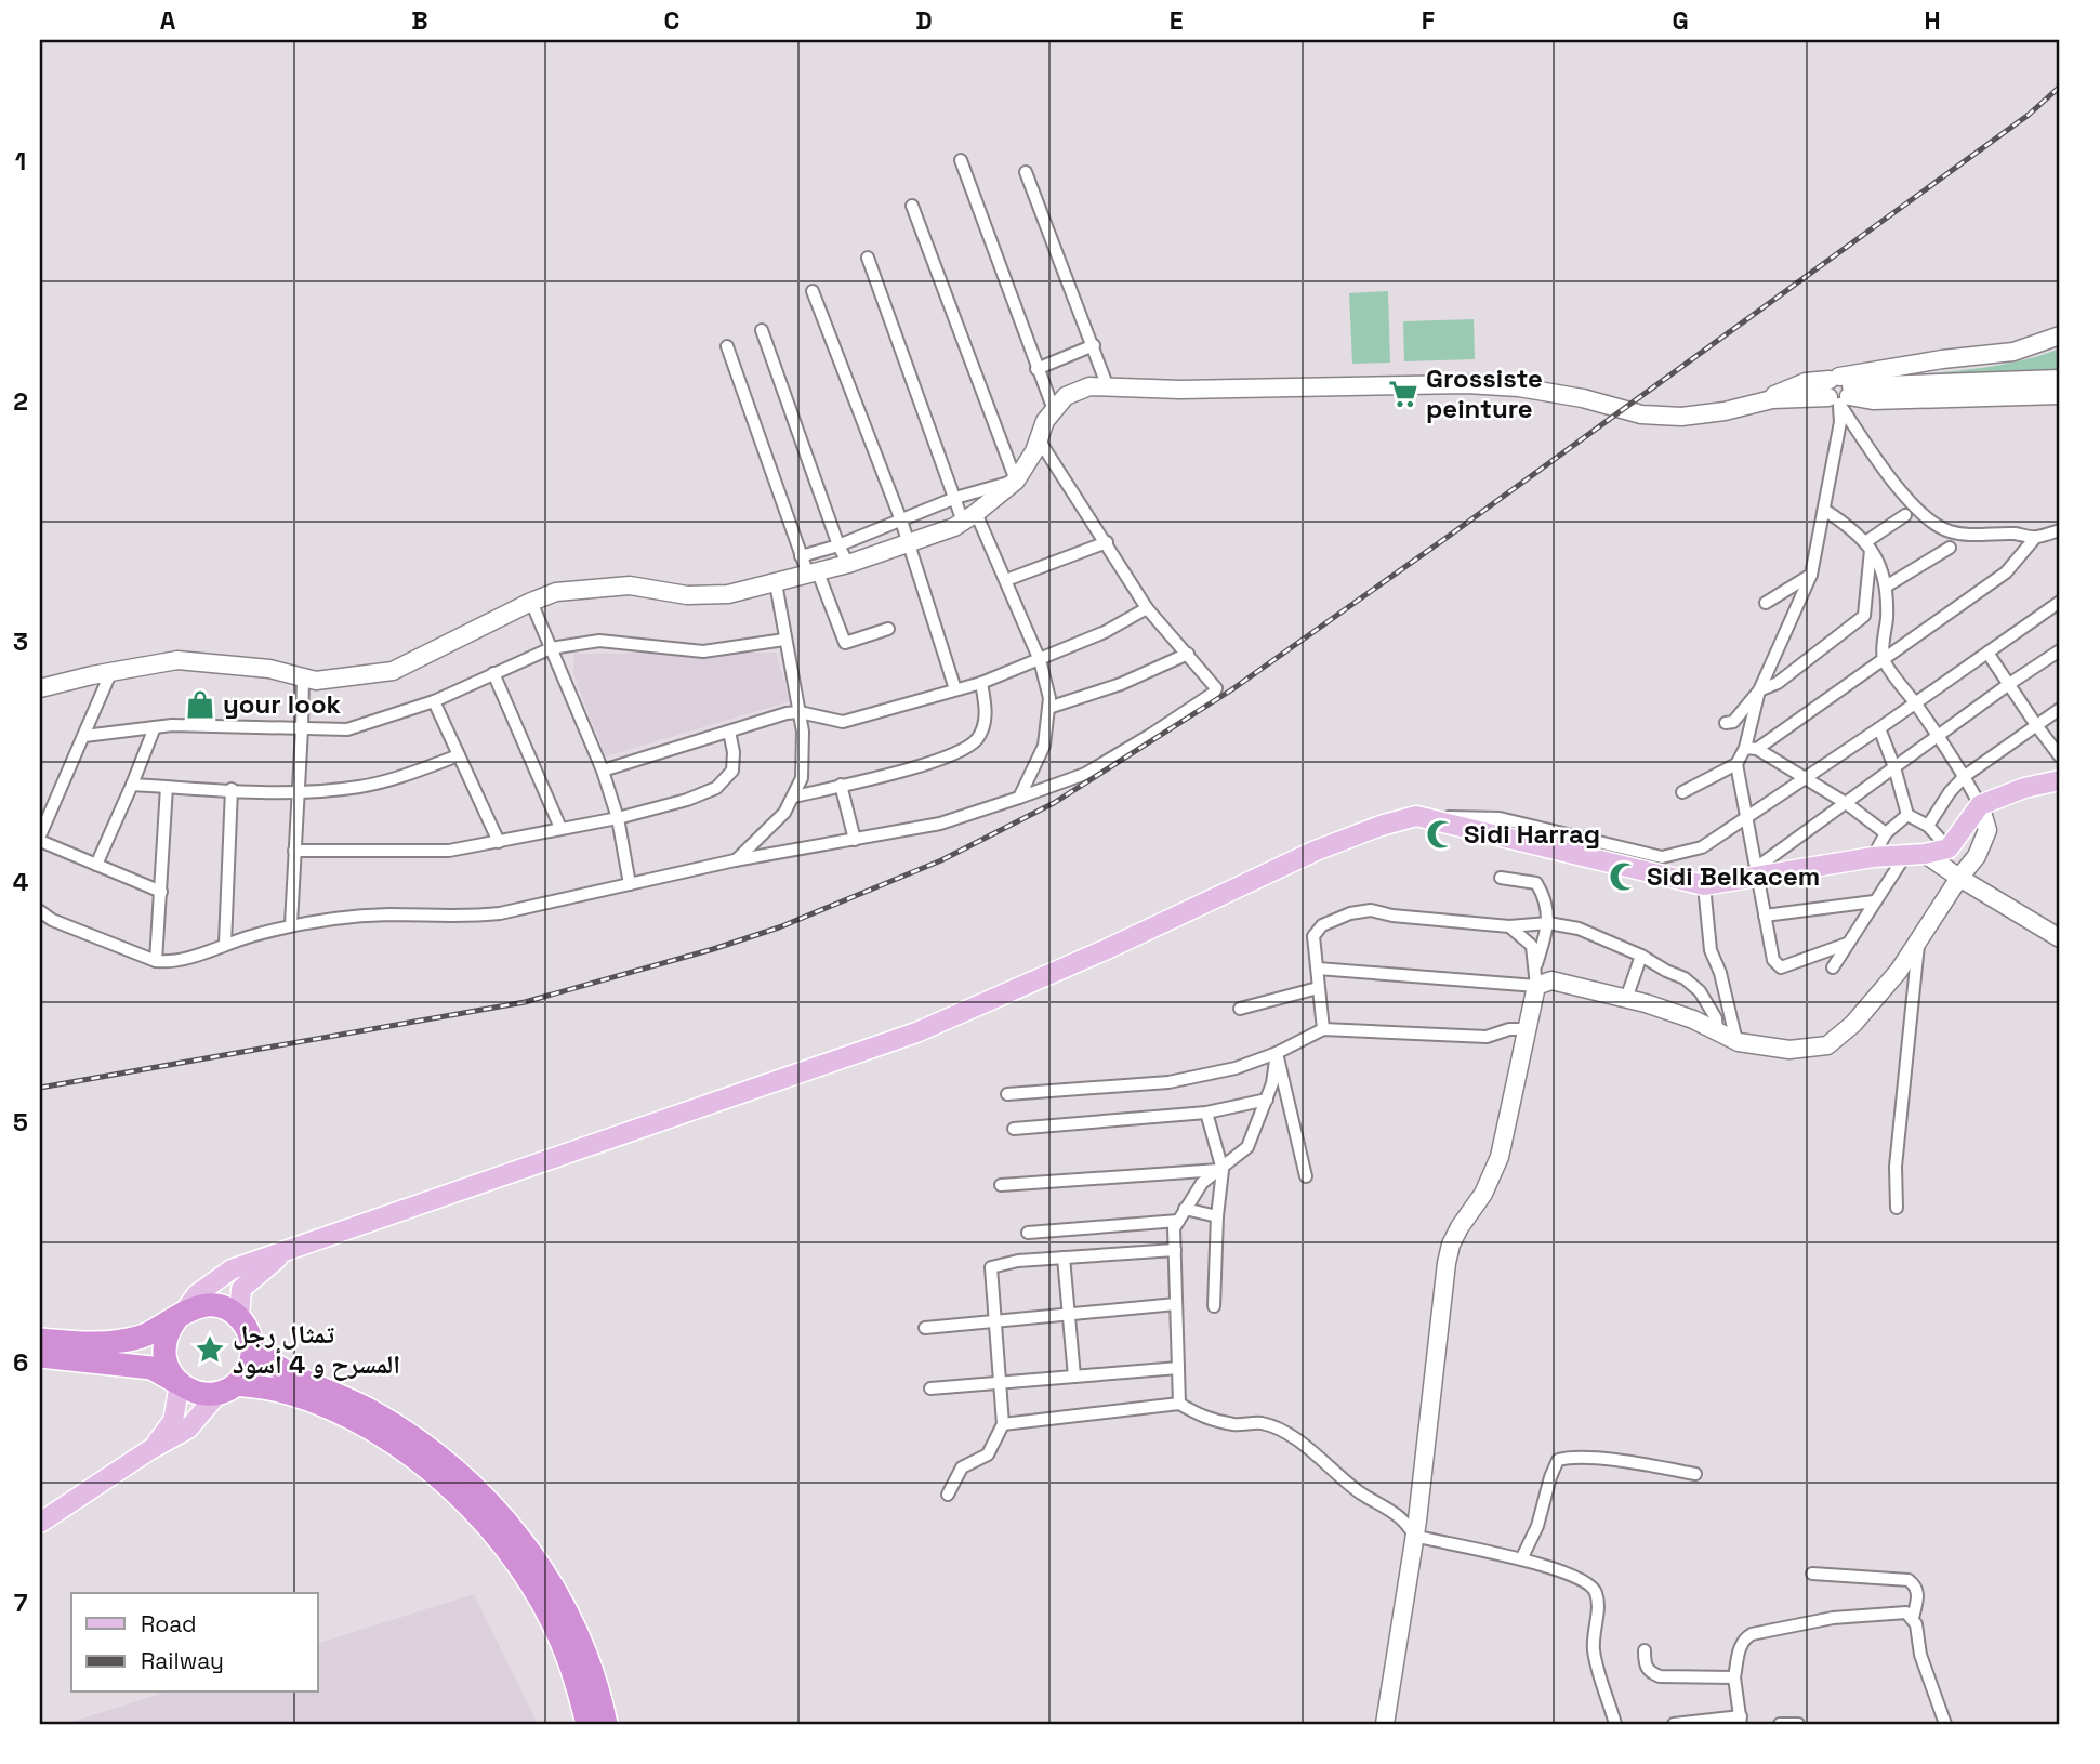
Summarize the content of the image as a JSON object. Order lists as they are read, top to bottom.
{
  "places": {
    "supermarket": ["Grossiste peinture"],
    "shop": ["your look"],
    "mosque": ["Sidi Harrag", "Sidi Belkacem"],
    "place": ["تمثال رجل المسرح و 4 أسود"]
  },
  "legend": ["Road", "Railway"],
  "grid": {
    "columns": [
      "A",
      "B",
      "C",
      "D",
      "E",
      "F",
      "G",
      "H"
    ],
    "rows": [
      "1",
      "2",
      "3",
      "4",
      "5",
      "6",
      "7"
    ]
  }
}
